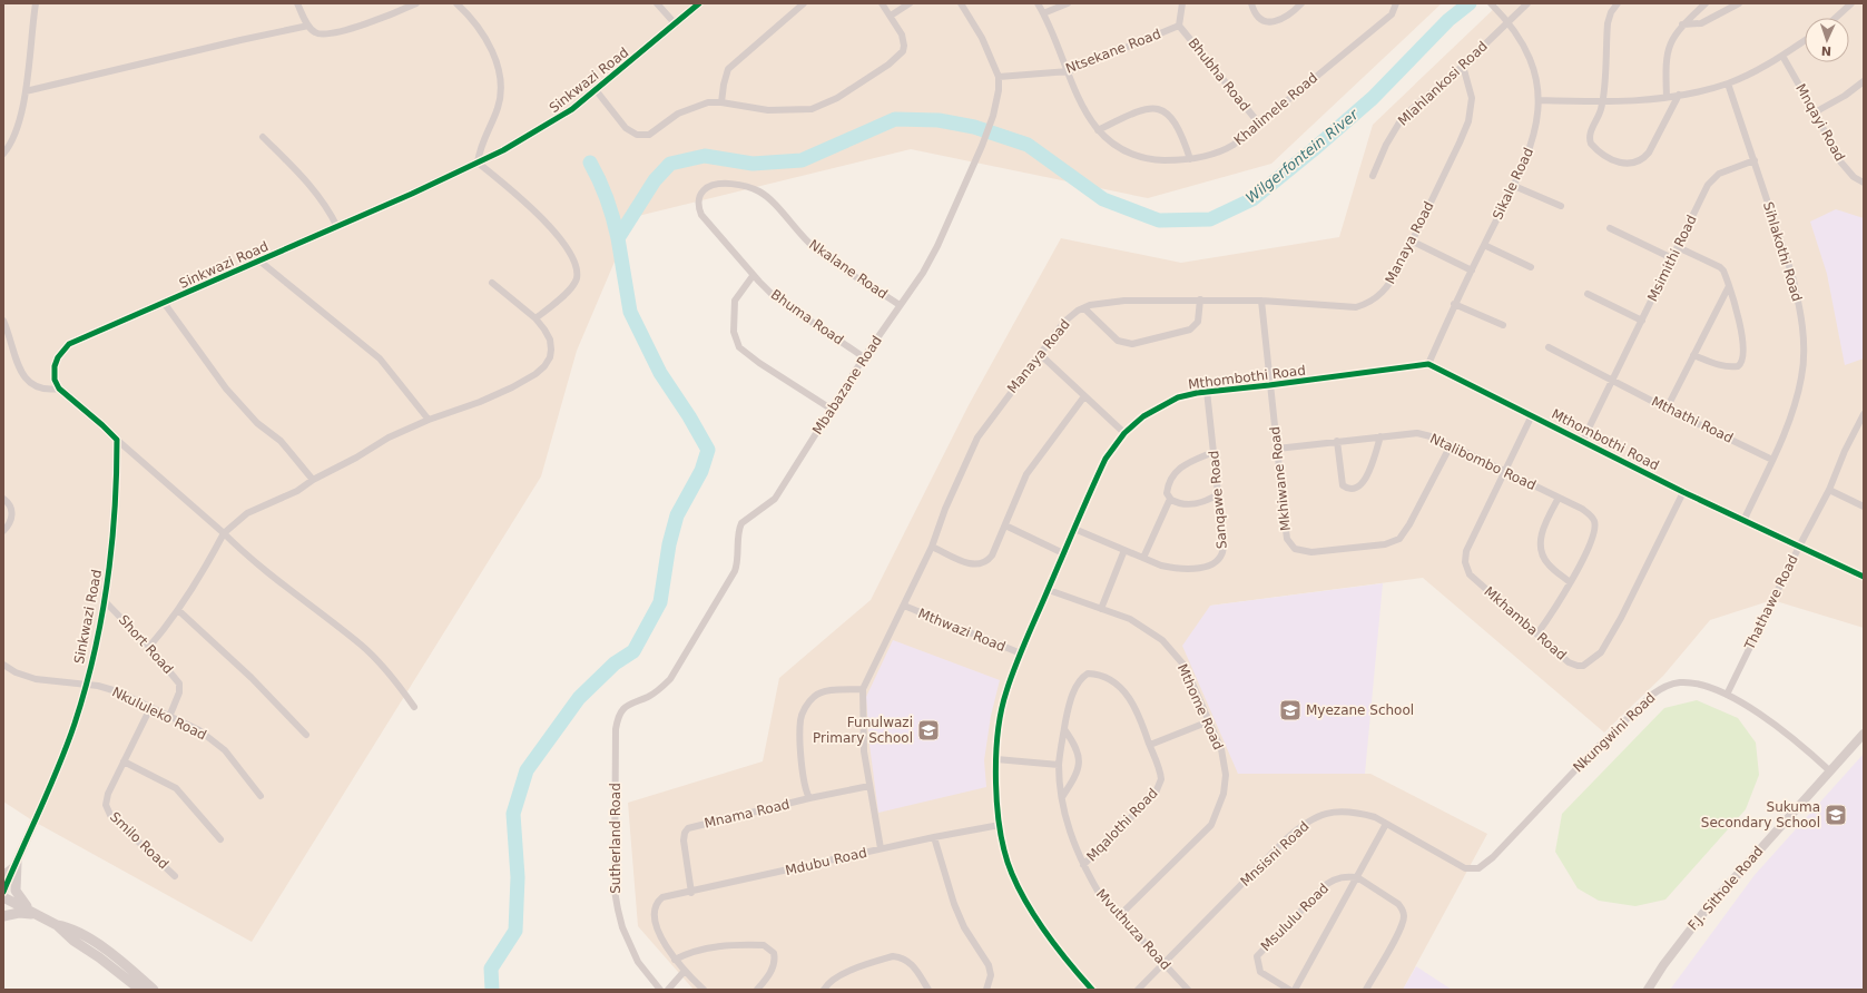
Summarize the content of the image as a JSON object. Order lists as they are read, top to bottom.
{
  "streets": {
    "street": [
      "Ntsekane Road",
      "Bhubha Road",
      "Sinkwazi Road",
      "Mlahlankosi Road",
      "Khalimele Road",
      "Mnqayi Road",
      "Sikale Road",
      "Manaya Road",
      "Sihlakothi Road",
      "Msimithi Road",
      "Nkalane Road",
      "Bhuma Road",
      "Mthombothi Road",
      "Mbabazane Road",
      "Mthathi Road",
      "Ntalibombo Road",
      "Mkhiwane Road",
      "Sanqawe Road",
      "Thathawe Road",
      "Mkhamba Road",
      "Mthwazi Road",
      "Short Road",
      "Mthome Road",
      "Nkululeko Road",
      "Nkungwini Road",
      "Mnama Road",
      "Mqalothi Road",
      "Sutherland Road",
      "Smilo Road",
      "Mnsisni Road",
      "Mdubu Road",
      "F.J. Sithole Road",
      "Msululu Road",
      "Mvuthuza Road"
    ]
  },
  "crossings": [
    ["Ntsekane Road", "Bhubha Road"],
    ["Ntsekane Road", "Khalimele Road"],
    ["Ntsekane Road", "Mbabazane Road"],
    ["Bhubha Road", "Khalimele Road"],
    ["Sinkwazi Road", "Short Road"],
    ["Sinkwazi Road", "Nkululeko Road"],
    ["Mlahlankosi Road", "Sikale Road"],
    ["Mlahlankosi Road", "Manaya Road"],
    ["Sikale Road", "Mthombothi Road"],
    ["Manaya Road", "Mkhiwane Road"],
    ["Manaya Road", "Mthwazi Road"],
    ["Manaya Road", "Mnama Road"],
    ["Manaya Road", "Mdubu Road"],
    ["Sihlakothi Road", "Msimithi Road"],
    ["Sihlakothi Road", "Mthombothi Road"],
    ["Sihlakothi Road", "Mthathi Road"],
    ["Msimithi Road", "Mthombothi Road"],
    ["Msimithi Road", "Mthathi Road"],
    ["Nkalane Road", "Bhuma Road"],
    ["Nkalane Road", "Mbabazane Road"],
    ["Bhuma Road", "Mbabazane Road"],
    ["Mthombothi Road", "Mkhiwane Road"],
    ["Mthombothi Road", "Sanqawe Road"],
    ["Mthombothi Road", "Thathawe Road"],
    ["Mthombothi Road", "Mkhamba Road"],
    ["Mthombothi Road", "Mthwazi Road"],
    ["Mthombothi Road", "Mthome Road"],
    ["Mthombothi Road", "Mdubu Road"],
    ["Mbabazane Road", "Sutherland Road"],
    ["Ntalibombo Road", "Mkhiwane Road"],
    ["Ntalibombo Road", "Mkhamba Road"],
    ["Thathawe Road", "Nkungwini Road"],
    ["Short Road", "Nkululeko Road"],
    ["Mthome Road", "Mvuthuza Road"],
    ["Nkululeko Road", "Smilo Road"],
    ["Nkungwini Road", "Mnsisni Road"],
    ["Nkungwini Road", "F.J. Sithole Road"],
    ["Mnama Road", "Mdubu Road"],
    ["Mqalothi Road", "Mvuthuza Road"],
    ["Mnsisni Road", "Msululu Road"],
    ["Mnsisni Road", "Mvuthuza Road"]
  ],
  "water": ["Wilgerfontein River"],
  "places": {
    "school or university": ["Myezane School", "Funulwazi Primary School", "Sukuma Secondary School"]
  },
  "north": "bottom"
}
